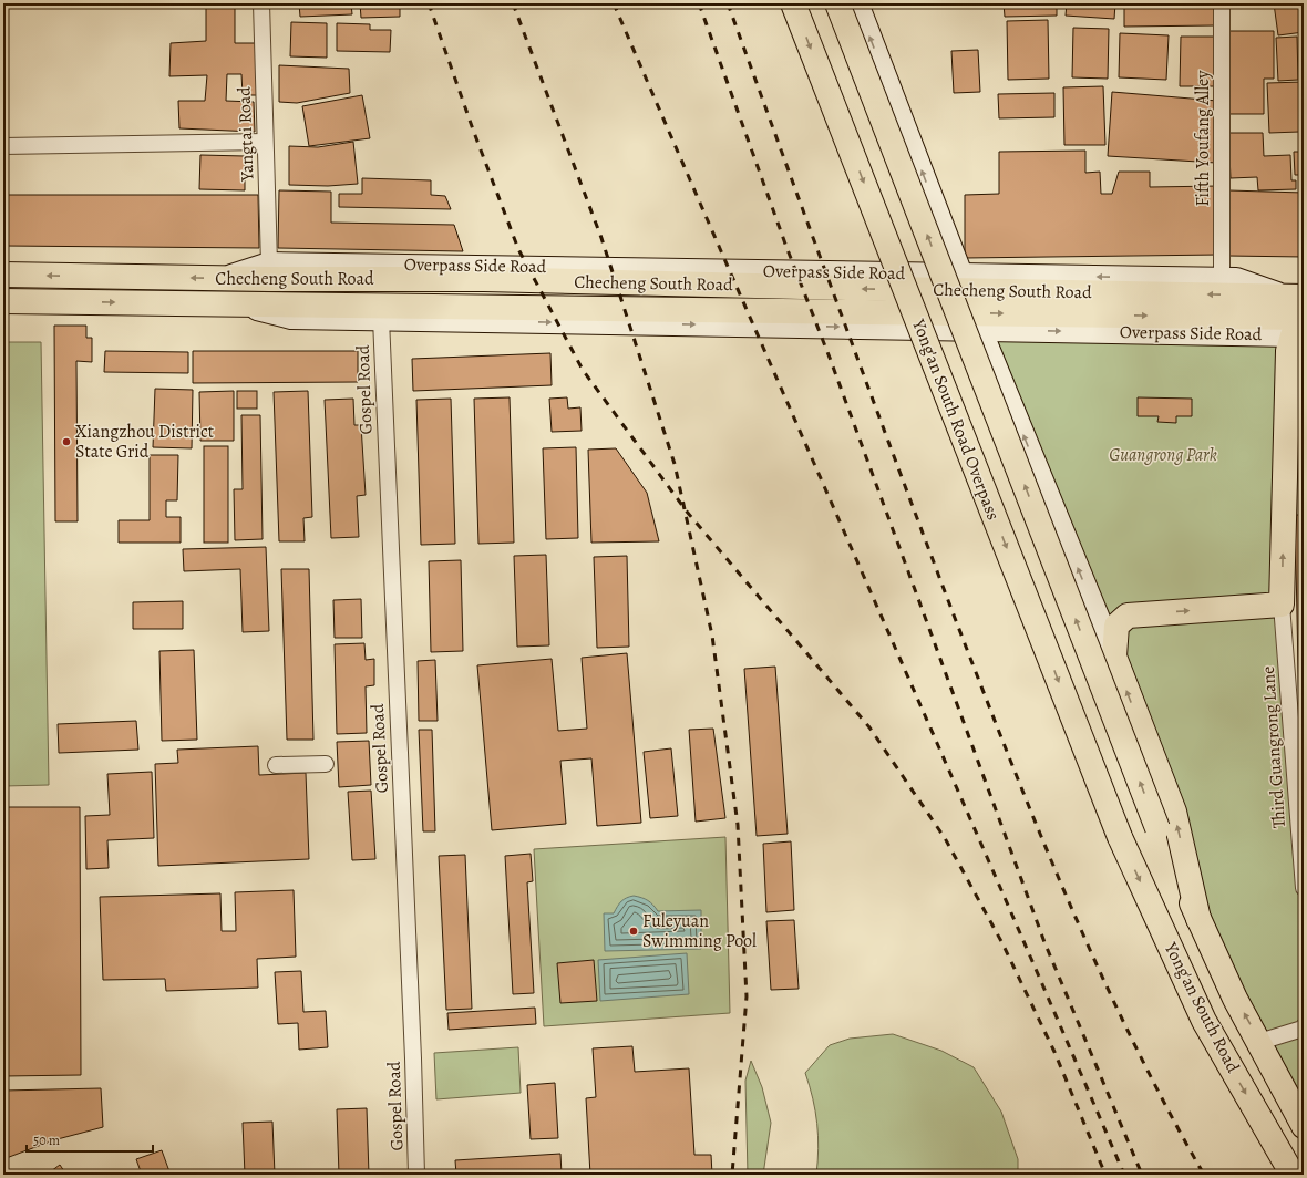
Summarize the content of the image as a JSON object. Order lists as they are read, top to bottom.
{
  "streets": {
    "main road": ["Checheng South Road", "Yong'an South Road Overpass", "Yong'an South Road"],
    "street": [
      "Yangtai Road",
      "Fifth Youfang Alley",
      "Overpass Side Road",
      "Gospel Road",
      "Third Guangrong Lane"
    ]
  },
  "crossings": [
    ["Yangtai Road", "Overpass Side Road"],
    ["Overpass Side Road", "Checheng South Road"],
    ["Overpass Side Road", "Gospel Road"],
    ["Yong'an South Road Overpass", "Yong'an South Road"]
  ],
  "one_way": ["Yong'an South Road Overpass"],
  "parks": ["Guangrong Park"],
  "places": ["Xiangzhou District State Grid", "Fuleyuan Swimming Pool"],
  "scale_bar": "50 m"
}
